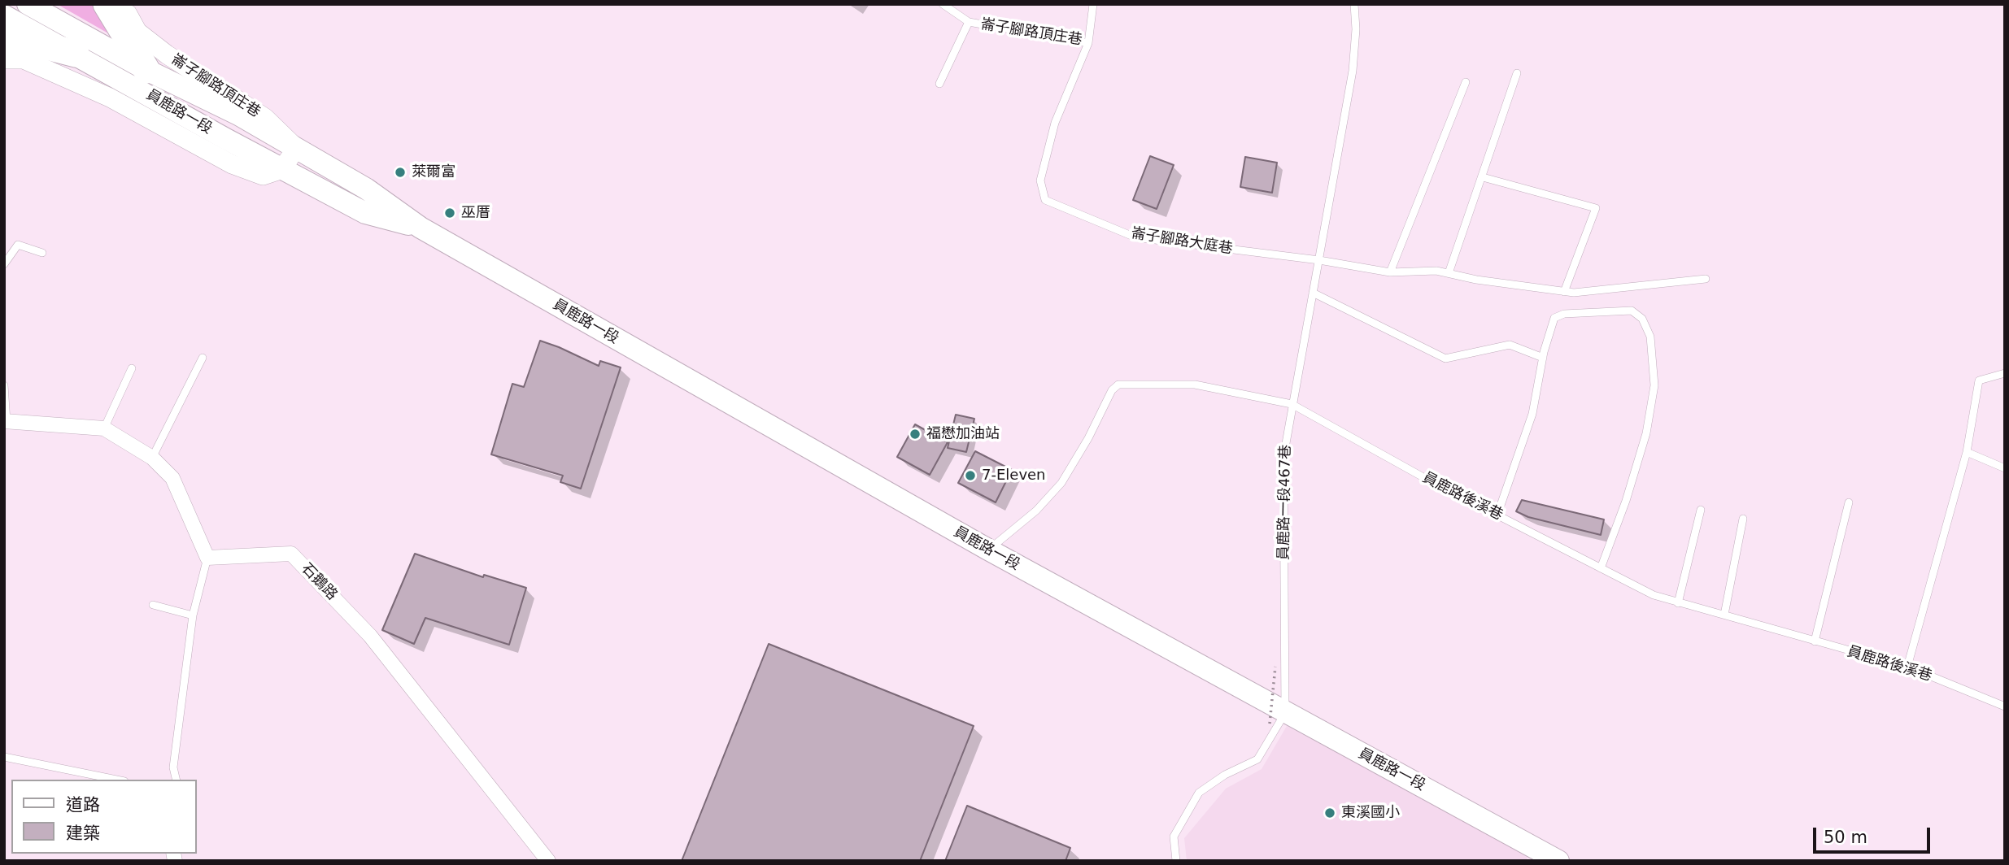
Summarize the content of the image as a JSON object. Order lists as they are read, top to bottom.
{
  "streets": {
    "main road": ["員鹿路一段"],
    "street": ["崙子腳路頂庄巷", "石鵝路"],
    "lane": ["崙子腳路大庭巷", "員鹿路後溪巷", "員鹿路一段467巷"]
  },
  "crossings": [
    ["崙子腳路頂庄巷", "員鹿路一段"],
    ["崙子腳路頂庄巷", "崙子腳路大庭巷"],
    ["員鹿路一段", "員鹿路後溪巷"],
    ["員鹿路一段", "員鹿路一段467巷"],
    ["崙子腳路大庭巷", "員鹿路一段467巷"],
    ["員鹿路後溪巷", "員鹿路一段467巷"]
  ],
  "places": [
    "萊爾富",
    "巫厝",
    "福懋加油站",
    "7-Eleven",
    "東溪國小"
  ],
  "legend": ["道路", "建築"],
  "scale_bar": "50 m"
}
